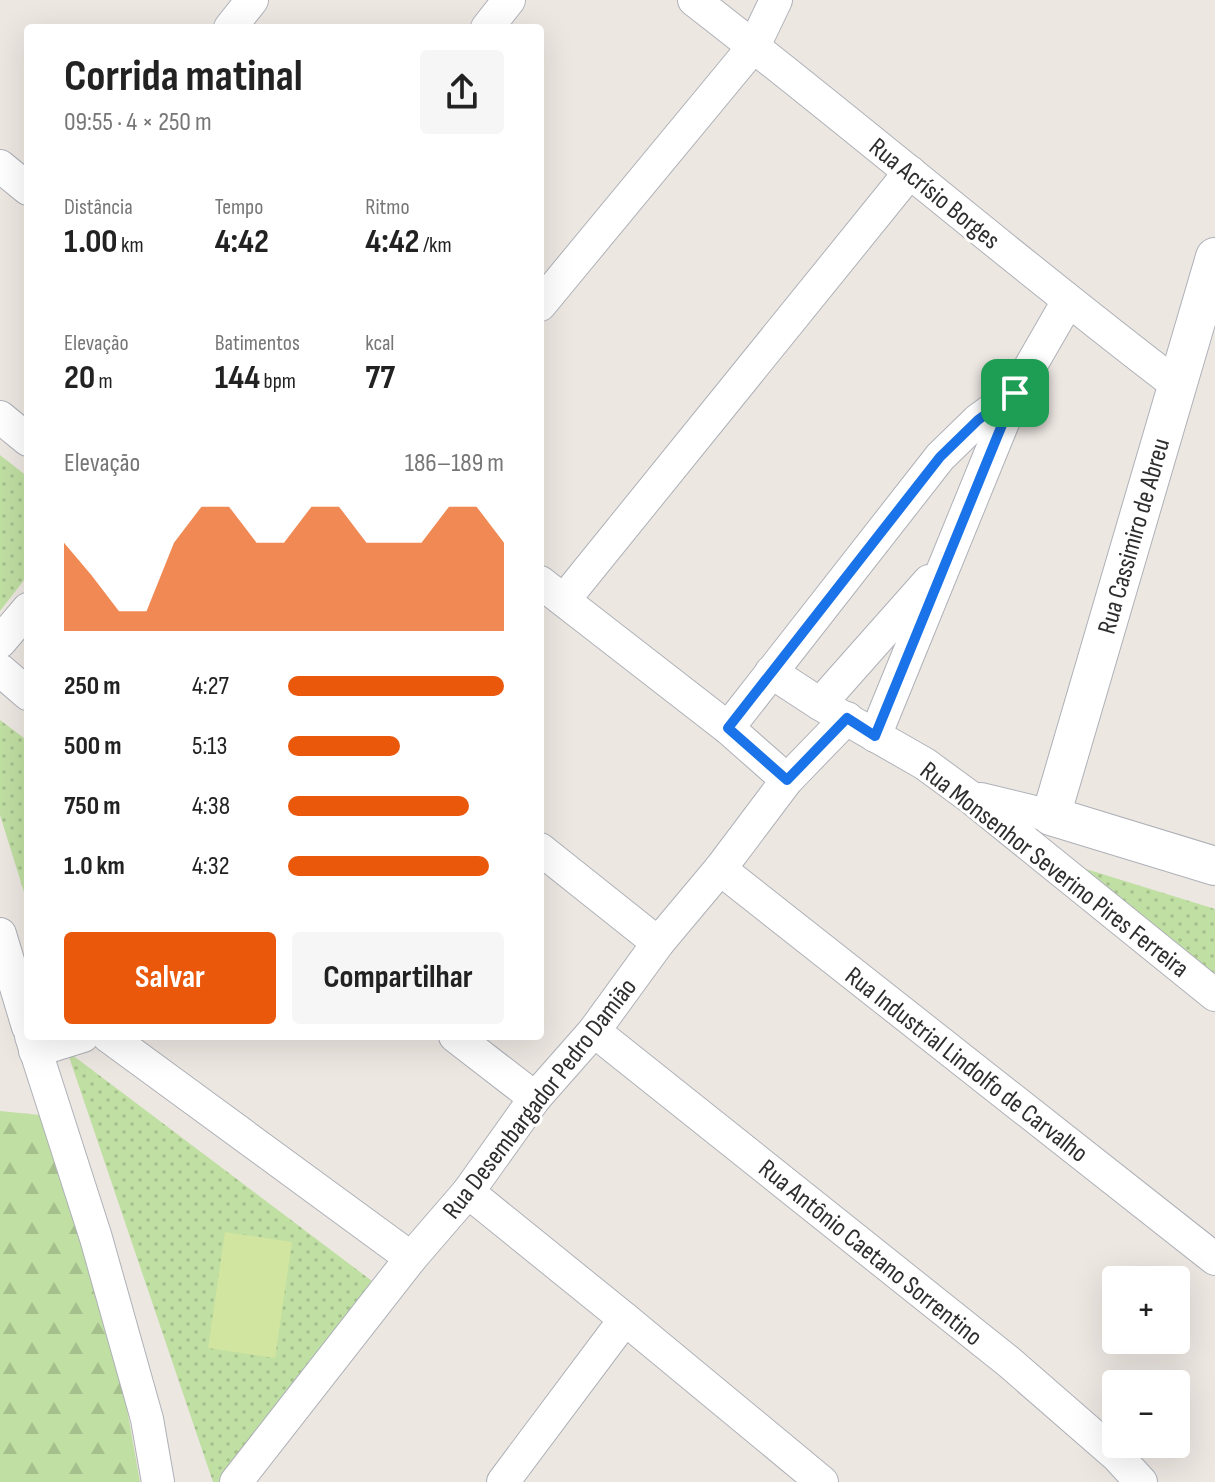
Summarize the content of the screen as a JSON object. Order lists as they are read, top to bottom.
{
  "streets": {
    "street": [
      "Rua Acrísio Borges",
      "Rua Cassimiro de Abreu",
      "Rua Monsenhor Severino Pires Ferreira",
      "Rua Industrial Lindolfo de Carvalho",
      "Rua Desembargador Pedro Damião",
      "Rua Antônio Caetano Sorrentino"
    ]
  },
  "crossings": [
    ["Rua Acrísio Borges", "Rua Cassimiro de Abreu"],
    ["Rua Monsenhor Severino Pires Ferreira", "Rua Desembargador Pedro Damião"],
    ["Rua Industrial Lindolfo de Carvalho", "Rua Desembargador Pedro Damião"],
    ["Rua Desembargador Pedro Damião", "Rua Antônio Caetano Sorrentino"]
  ],
  "page": {
    "heading": ["Corrida matinal", "09:55 · 4 × 250 m"],
    "stats": [
      ["Distância", "1.00 km"],
      ["Tempo", "4:42"],
      ["Ritmo", "4:42 /km"],
      ["Elevação", "20 m"],
      ["Batimentos", "144 bpm"],
      ["kcal", "77"]
    ],
    "chart": ["Elevação", "186–189 m"],
    "list": [
      {
        "name": "250 m",
        "note": "4:27"
      },
      {
        "name": "500 m",
        "note": "5:13"
      },
      {
        "name": "750 m",
        "note": "4:38"
      },
      {
        "name": "1.0 km",
        "note": "4:32"
      }
    ],
    "buttons": ["Salvar", "Compartilhar"],
    "map_buttons": ["+", "−"]
  }
}
